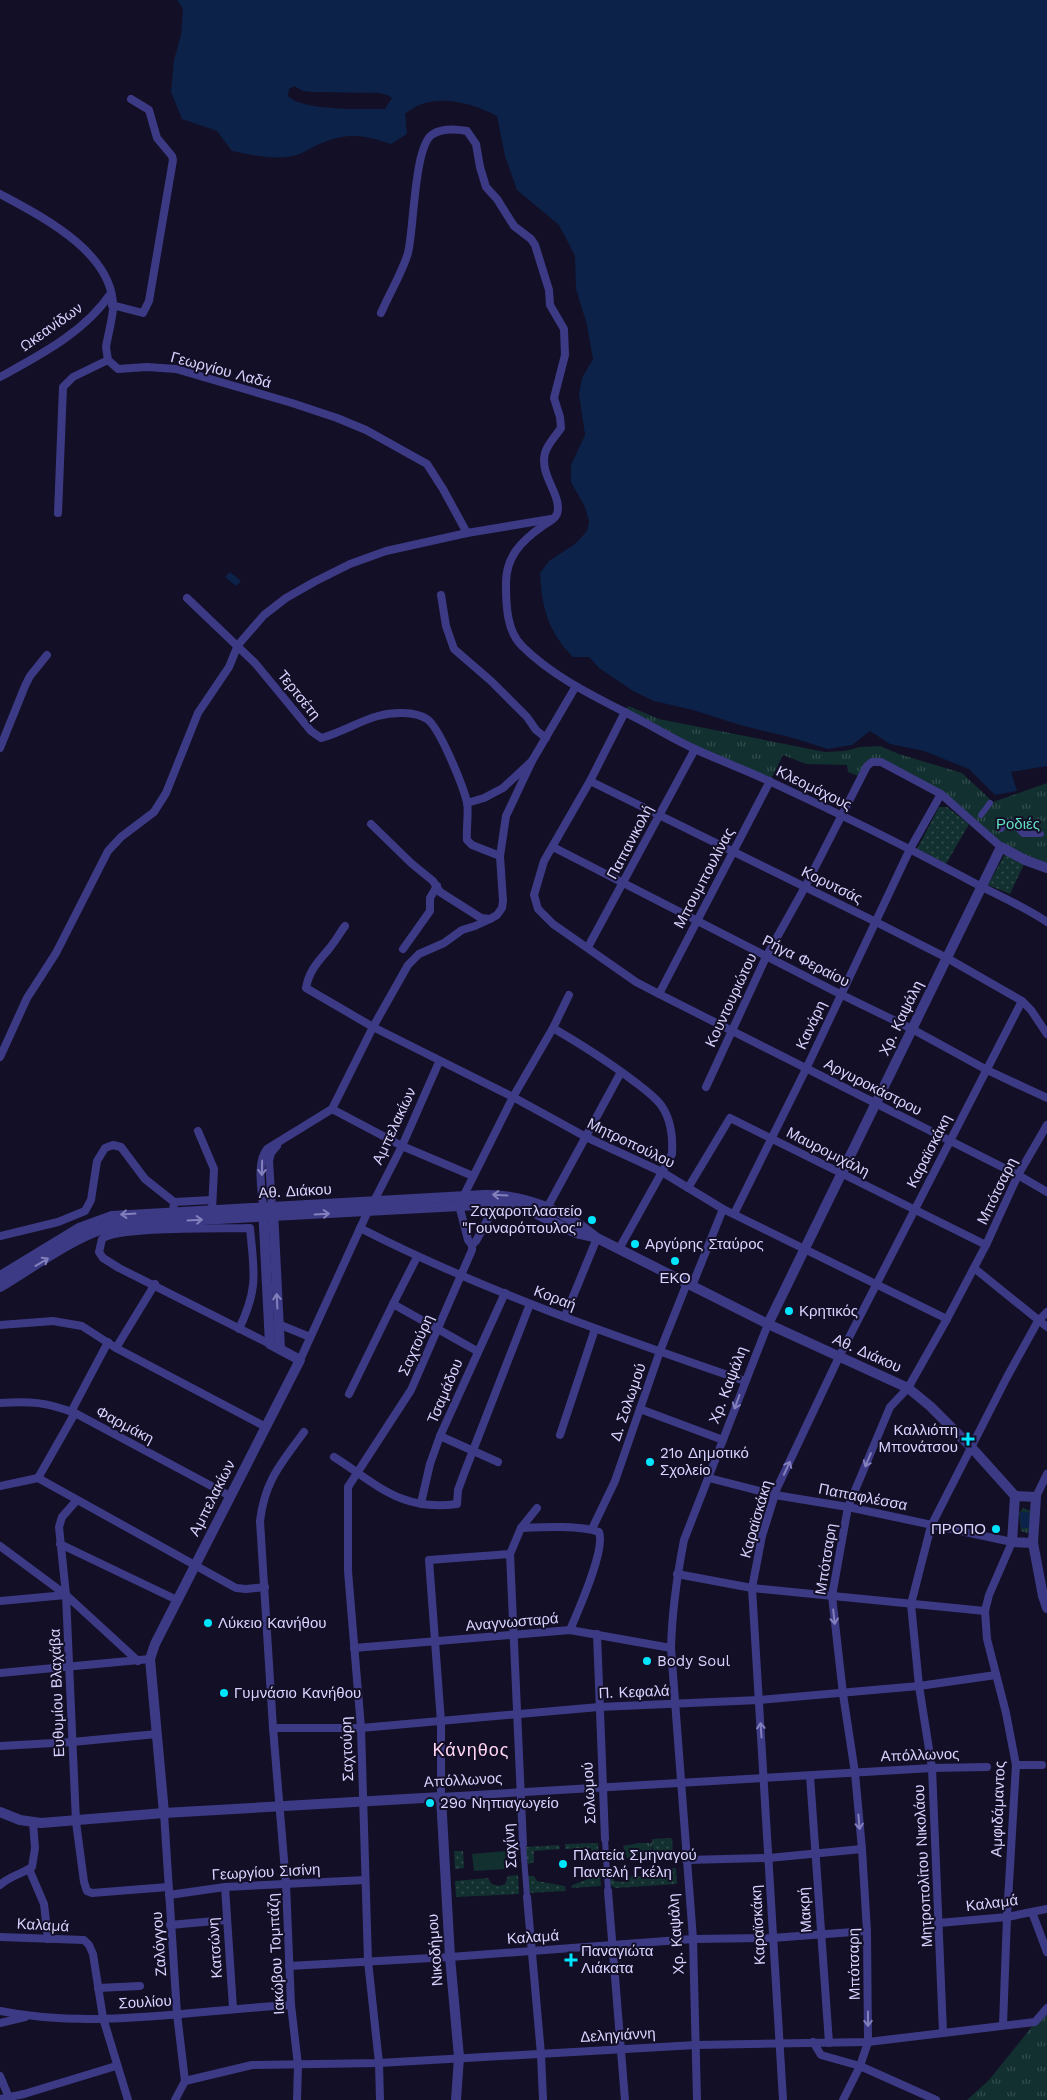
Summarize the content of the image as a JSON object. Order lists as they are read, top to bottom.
{
  "streets": {
    "street": [
      "Ωκεανίδων",
      "Γεωργίου Λαδά",
      "Τερτσέτη",
      "Κλεομάχους",
      "Παπανικολή",
      "Μπουμπουλίνας",
      "Κορυτσάς",
      "Ρήγα Φεραίου",
      "Κουντουριώτου",
      "Χρ. Καψάλη",
      "Κανάρη",
      "Αργυροκάστρου",
      "Αμπελακίων",
      "Μητροπούλου",
      "Καραϊσκάκη",
      "Μαυρομιχάλη",
      "Αθ. Διάκου",
      "Μπότσαρη",
      "Κοραή",
      "Σαχτούρη",
      "Τσαμάδου",
      "Δ. Σολωμού",
      "Φαρμάκη",
      "Παπαφλέσσα",
      "Αναγνωσταρά",
      "Π. Κεφαλά",
      "Ευθυμίου Βλαχάβα",
      "Απόλλωνος",
      "Σολωμού",
      "Αμφιδάμαντος",
      "Σαχίνη",
      "Μητροπολίτου Νικολάου",
      "Γεωργίου Σισίνη",
      "Καλαμά",
      "Μακρή",
      "Ζαλόγγου",
      "Κατσώνη",
      "Νικοδήμου",
      "Ιακώβου Τομπάζη",
      "Σουλίου",
      "Δεληγιάννη"
    ]
  },
  "crossings": [
    ["Κλεομάχους", "Παπανικολή"],
    ["Κλεομάχους", "Μπουμπουλίνας"],
    ["Κλεομάχους", "Κουντουριώτου"],
    ["Κλεομάχους", "Χρ. Καψάλη"],
    ["Κλεομάχους", "Κανάρη"],
    ["Κλεομάχους", "Αργυροκάστρου"],
    ["Παπανικολή", "Κορυτσάς"],
    ["Παπανικολή", "Ρήγα Φεραίου"],
    ["Παπανικολή", "Αργυροκάστρου"],
    ["Μπουμπουλίνας", "Κορυτσάς"],
    ["Μπουμπουλίνας", "Ρήγα Φεραίου"],
    ["Μπουμπουλίνας", "Αργυροκάστρου"],
    ["Κορυτσάς", "Κουντουριώτου"],
    ["Κορυτσάς", "Χρ. Καψάλη"],
    ["Κορυτσάς", "Κανάρη"],
    ["Κορυτσάς", "Αργυροκάστρου"],
    ["Κορυτσάς", "Καραϊσκάκη"],
    ["Ρήγα Φεραίου", "Κουντουριώτου"],
    ["Ρήγα Φεραίου", "Χρ. Καψάλη"],
    ["Ρήγα Φεραίου", "Κανάρη"],
    ["Ρήγα Φεραίου", "Αργυροκάστρου"],
    ["Ρήγα Φεραίου", "Καραϊσκάκη"],
    ["Κουντουριώτου", "Κανάρη"],
    ["Κουντουριώτου", "Αργυροκάστρου"],
    ["Χρ. Καψάλη", "Αργυροκάστρου"],
    ["Χρ. Καψάλη", "Μητροπούλου"],
    ["Χρ. Καψάλη", "Μαυρομιχάλη"],
    ["Χρ. Καψάλη", "Αθ. Διάκου"],
    ["Χρ. Καψάλη", "Κοραή"],
    ["Χρ. Καψάλη", "Παπαφλέσσα"],
    ["Χρ. Καψάλη", "Αναγνωσταρά"],
    ["Χρ. Καψάλη", "Π. Κεφαλά"],
    ["Χρ. Καψάλη", "Απόλλωνος"],
    ["Χρ. Καψάλη", "Καλαμά"],
    ["Χρ. Καψάλη", "Δεληγιάννη"],
    ["Κανάρη", "Αργυροκάστρου"],
    ["Κανάρη", "Μητροπούλου"],
    ["Κανάρη", "Μαυρομιχάλη"],
    ["Αργυροκάστρου", "Καραϊσκάκη"],
    ["Αργυροκάστρου", "Μπότσαρη"],
    ["Αμπελακίων", "Μητροπούλου"],
    ["Αμπελακίων", "Αθ. Διάκου"],
    ["Αμπελακίων", "Κοραή"],
    ["Αμπελακίων", "Φαρμάκη"],
    ["Αμπελακίων", "Απόλλωνος"],
    ["Αμπελακίων", "Ζαλόγγου"],
    ["Μητροπούλου", "Καραϊσκάκη"],
    ["Μητροπούλου", "Μαυρομιχάλη"],
    ["Μητροπούλου", "Μπότσαρη"],
    ["Καραϊσκάκη", "Μαυρομιχάλη"],
    ["Καραϊσκάκη", "Αθ. Διάκου"],
    ["Καραϊσκάκη", "Παπαφλέσσα"],
    ["Καραϊσκάκη", "Π. Κεφαλά"],
    ["Καραϊσκάκη", "Απόλλωνος"],
    ["Καραϊσκάκη", "Καλαμά"],
    ["Καραϊσκάκη", "Δεληγιάννη"],
    ["Μαυρομιχάλη", "Μπότσαρη"],
    ["Αθ. Διάκου", "Μπότσαρη"],
    ["Αθ. Διάκου", "Σαχτούρη"],
    ["Αθ. Διάκου", "Δ. Σολωμού"],
    ["Αθ. Διάκου", "Μητροπολίτου Νικολάου"],
    ["Μπότσαρη", "Παπαφλέσσα"],
    ["Μπότσαρη", "Π. Κεφαλά"],
    ["Μπότσαρη", "Απόλλωνος"],
    ["Μπότσαρη", "Καλαμά"],
    ["Μπότσαρη", "Δεληγιάννη"],
    ["Κοραή", "Σαχτούρη"],
    ["Κοραή", "Τσαμάδου"],
    ["Κοραή", "Δ. Σολωμού"],
    ["Σαχτούρη", "Αναγνωσταρά"],
    ["Σαχτούρη", "Π. Κεφαλά"],
    ["Σαχτούρη", "Απόλλωνος"],
    ["Σαχτούρη", "Γεωργίου Σισίνη"],
    ["Σαχτούρη", "Καλαμά"],
    ["Σαχτούρη", "Δεληγιάννη"],
    ["Δ. Σολωμού", "Αναγνωσταρά"],
    ["Παπαφλέσσα", "Αμφιδάμαντος"],
    ["Παπαφλέσσα", "Μητροπολίτου Νικολάου"],
    ["Αναγνωσταρά", "Σολωμού"],
    ["Αναγνωσταρά", "Σαχίνη"],
    ["Π. Κεφαλά", "Σολωμού"],
    ["Π. Κεφαλά", "Αμφιδάμαντος"],
    ["Π. Κεφαλά", "Σαχίνη"],
    ["Π. Κεφαλά", "Μητροπολίτου Νικολάου"],
    ["Π. Κεφαλά", "Ιακώβου Τομπάζη"],
    ["Ευθυμίου Βλαχάβα", "Απόλλωνος"],
    ["Ευθυμίου Βλαχάβα", "Γεωργίου Σισίνη"],
    ["Απόλλωνος", "Σολωμού"],
    ["Απόλλωνος", "Σαχίνη"],
    ["Απόλλωνος", "Μητροπολίτου Νικολάου"],
    ["Απόλλωνος", "Μακρή"],
    ["Απόλλωνος", "Ζαλόγγου"],
    ["Απόλλωνος", "Νικοδήμου"],
    ["Απόλλωνος", "Ιακώβου Τομπάζη"],
    ["Σολωμού", "Καλαμά"],
    ["Σολωμού", "Δεληγιάννη"],
    ["Αμφιδάμαντος", "Καλαμά"],
    ["Αμφιδάμαντος", "Δεληγιάννη"],
    ["Σαχίνη", "Καλαμά"],
    ["Σαχίνη", "Δεληγιάννη"],
    ["Μητροπολίτου Νικολάου", "Καλαμά"],
    ["Μητροπολίτου Νικολάου", "Δεληγιάννη"],
    ["Γεωργίου Σισίνη", "Ζαλόγγου"],
    ["Γεωργίου Σισίνη", "Κατσώνη"],
    ["Γεωργίου Σισίνη", "Ιακώβου Τομπάζη"],
    ["Καλαμά", "Μακρή"],
    ["Καλαμά", "Νικοδήμου"],
    ["Καλαμά", "Ιακώβου Τομπάζη"],
    ["Μακρή", "Δεληγιάννη"],
    ["Ζαλόγγου", "Σουλίου"],
    ["Ζαλόγγου", "Δεληγιάννη"],
    ["Κατσώνη", "Σουλίου"],
    ["Νικοδήμου", "Δεληγιάννη"],
    ["Ιακώβου Τομπάζη", "Σουλίου"],
    ["Ιακώβου Τομπάζη", "Δεληγιάννη"]
  ],
  "one_way": ["Μπότσαρη"],
  "districts": ["Κάνηθος"],
  "parks": ["Ροδιές"],
  "places": {
    "other": [
      "Ζαχαροπλαστείο \"Γουναρόπουλος\"",
      "Αργύρης Σταύρος",
      "ΕΚΟ",
      "Κρητικός",
      "21ο Δημοτικό Σχολείο",
      "ΠΡΟΠΟ",
      "Λύκειο Κανήθου",
      "Body Soul",
      "Γυμνάσιο Κανήθου",
      "29ο Νηπιαγωγείο",
      "Πλατεία Σμηναγού Παντελή Γκέλη"
    ],
    "health": ["Καλλιόπη Μπονάτσου", "Παναγιώτα Λιάκατα"]
  }
}
